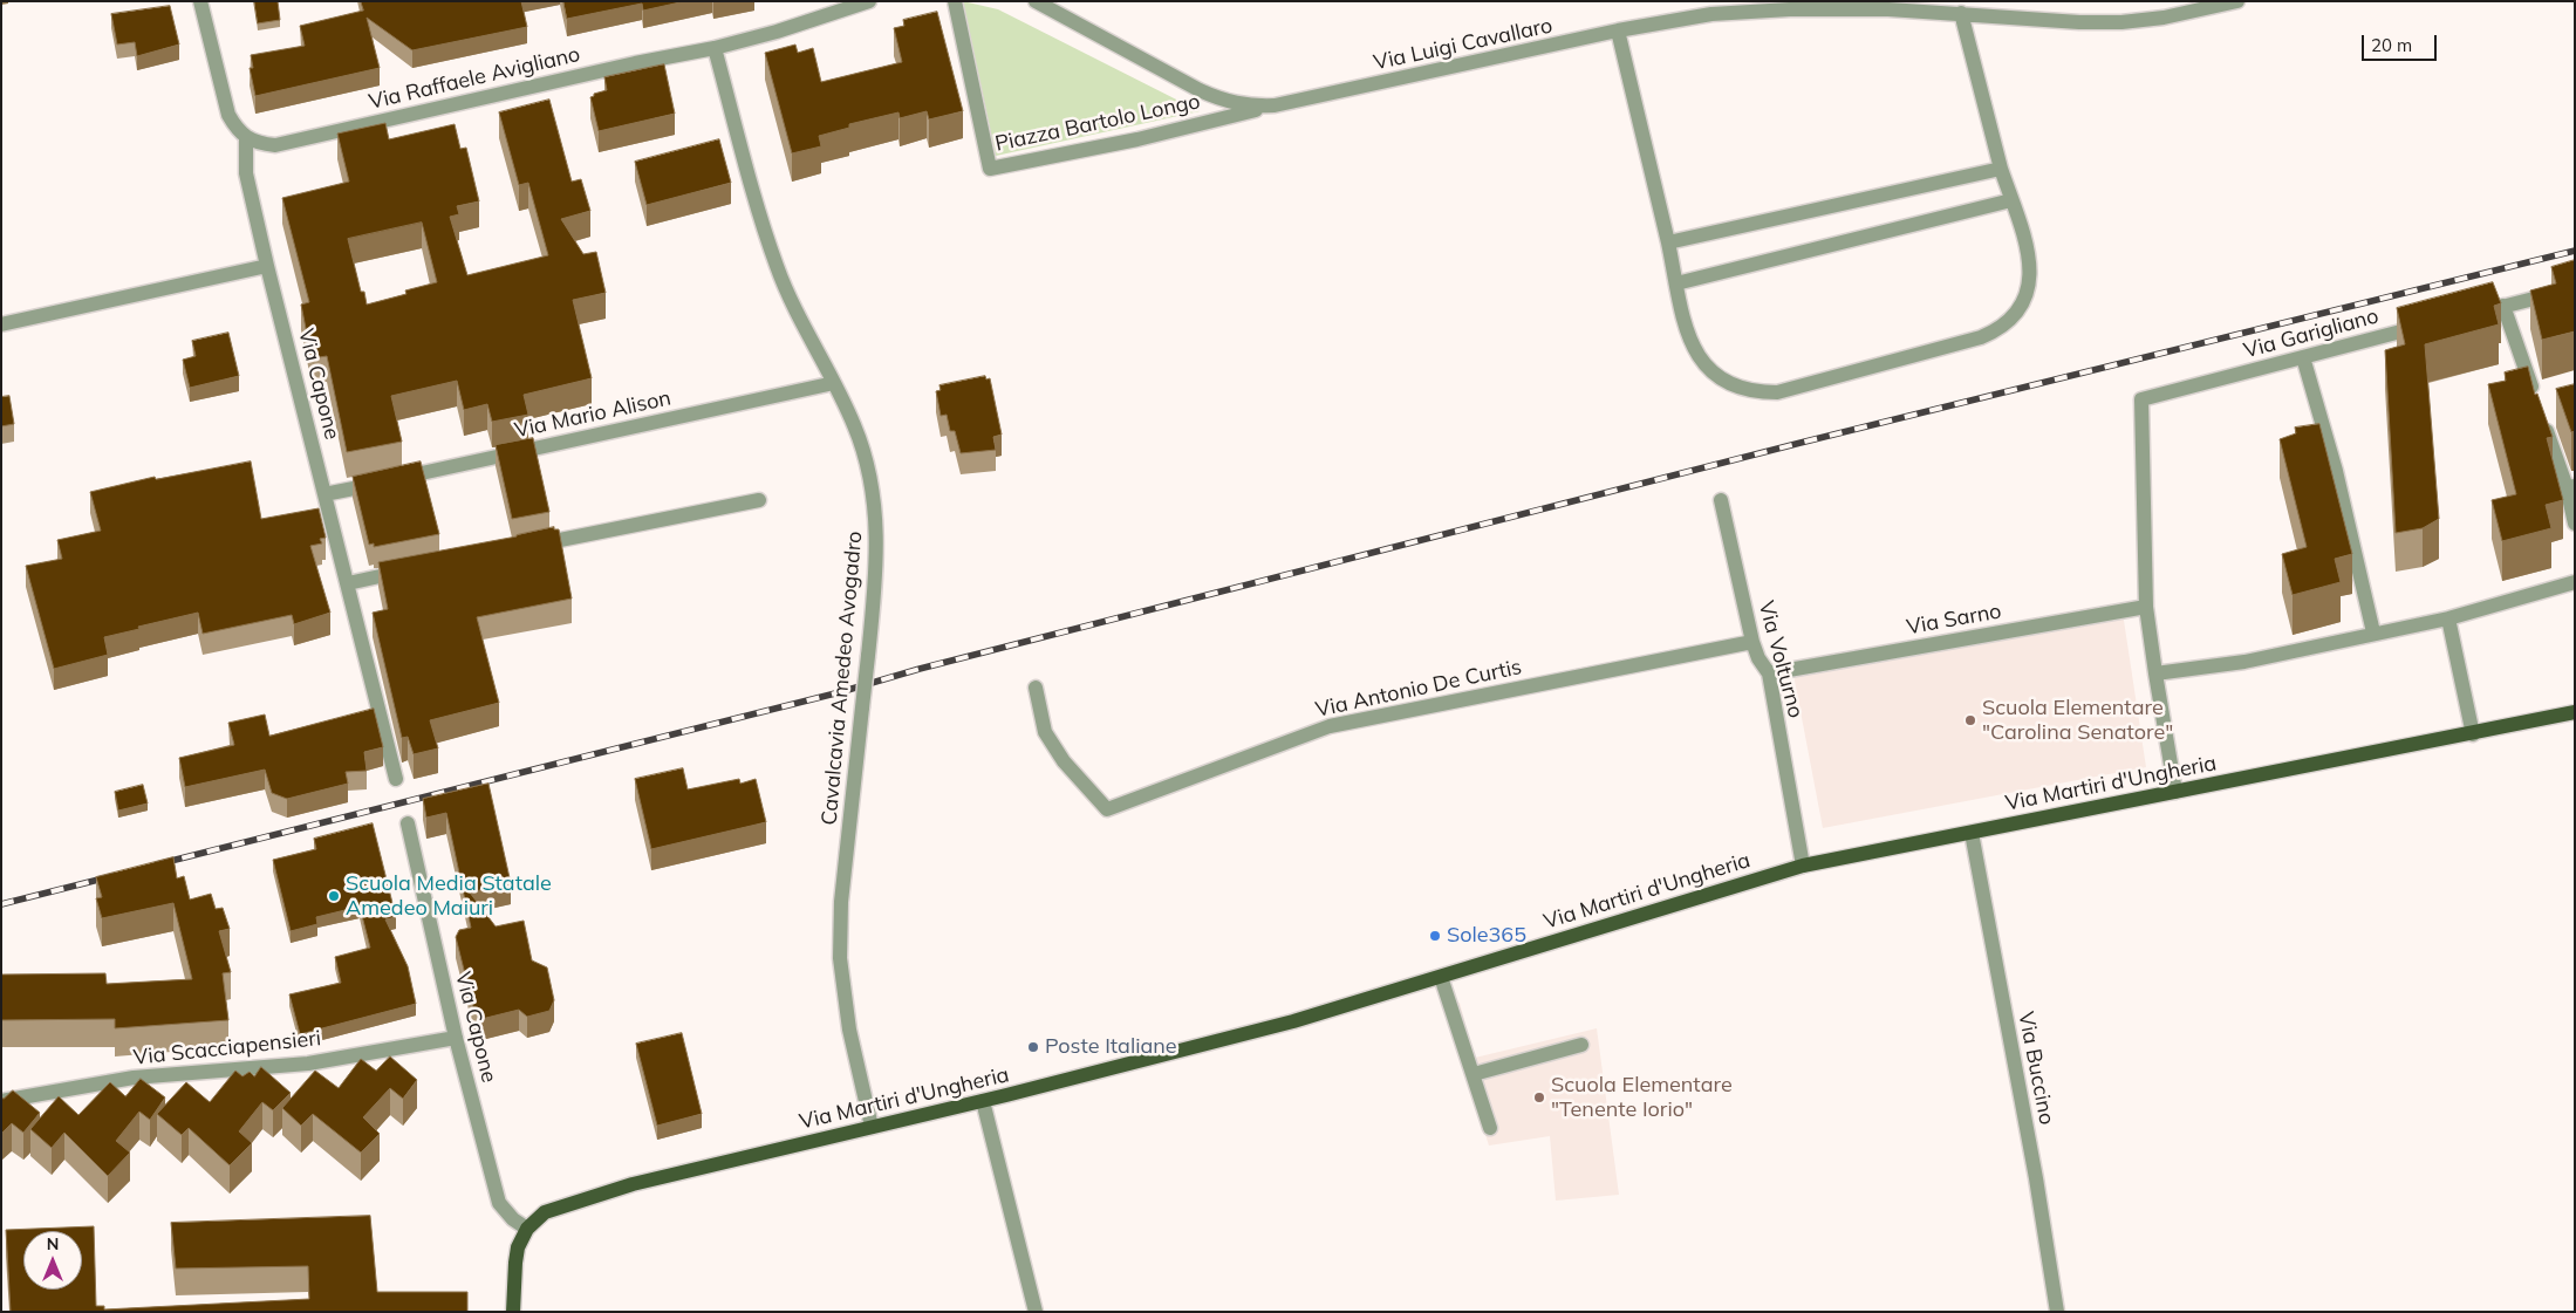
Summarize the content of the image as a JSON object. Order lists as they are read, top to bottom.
{
  "streets": {
    "main road": ["Via Martiri d'Ungheria"],
    "street": [
      "Via Luigi Cavallaro",
      "Via Raffaele Avigliano",
      "Piazza Bartolo Longo",
      "Via Garigliano",
      "Via Capone",
      "Via Mario Alison",
      "Via Sarno",
      "Via Volturno",
      "Cavalcavia Amedeo Avogadro",
      "Via Antonio De Curtis",
      "Via Scacciapensieri",
      "Via Buccino"
    ]
  },
  "crossings": [
    ["Via Luigi Cavallaro", "Piazza Bartolo Longo"],
    ["Via Raffaele Avigliano", "Via Capone"],
    ["Via Raffaele Avigliano", "Cavalcavia Amedeo Avogadro"],
    ["Via Garigliano", "Via Sarno"],
    ["Via Capone", "Via Mario Alison"],
    ["Via Capone", "Via Martiri d'Ungheria"],
    ["Via Capone", "Via Scacciapensieri"],
    ["Via Mario Alison", "Cavalcavia Amedeo Avogadro"],
    ["Via Sarno", "Via Volturno"],
    ["Via Volturno", "Via Antonio De Curtis"],
    ["Via Volturno", "Via Martiri d'Ungheria"],
    ["Cavalcavia Amedeo Avogadro", "Via Martiri d'Ungheria"],
    ["Via Martiri d'Ungheria", "Via Buccino"]
  ],
  "places": [
    "Scuola Elementare \"Carolina Senatore\"",
    "Scuola Media Statale Amedeo Maiuri",
    "Sole365",
    "Poste Italiane",
    "Scuola Elementare \"Tenente Iorio\""
  ],
  "scale_bar": "20 m",
  "north": "top"
}
